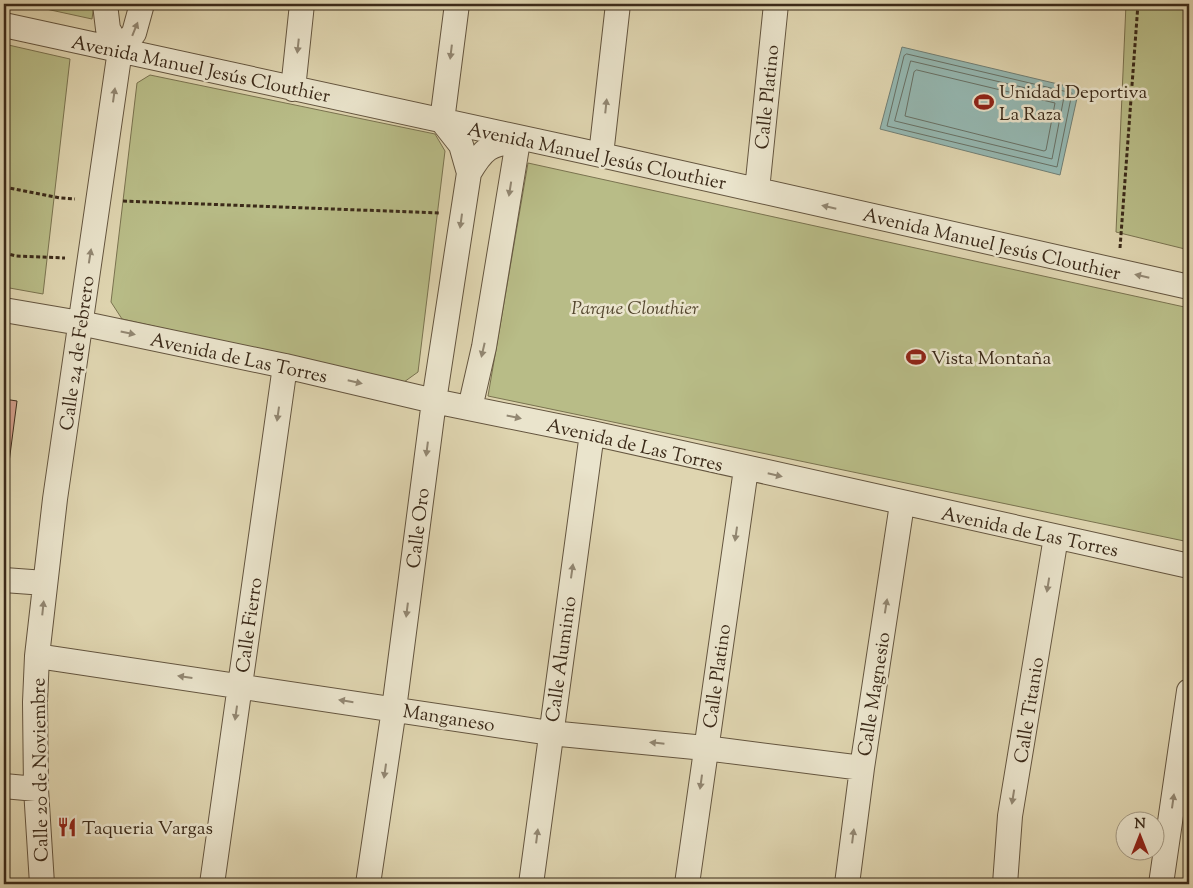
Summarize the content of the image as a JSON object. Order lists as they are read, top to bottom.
{
  "streets": {
    "street": [
      "Avenida Manuel Jesús Clouthier",
      "Calle Platino",
      "Calle 24 de Febrero",
      "Avenida de Las Torres",
      "Calle Oro",
      "Calle Fierro",
      "Calle Aluminio",
      "Calle Magnesio",
      "Calle Titanio",
      "Manganeso",
      "Calle 20 de Noviembre"
    ]
  },
  "crossings": [
    ["Avenida Manuel Jesús Clouthier", "Calle Platino"],
    ["Avenida Manuel Jesús Clouthier", "Calle 24 de Febrero"],
    ["Calle Platino", "Avenida de Las Torres"],
    ["Calle Platino", "Manganeso"],
    ["Calle 24 de Febrero", "Avenida de Las Torres"],
    ["Calle 24 de Febrero", "Manganeso"],
    ["Calle 24 de Febrero", "Calle 20 de Noviembre"],
    ["Avenida de Las Torres", "Calle Oro"],
    ["Avenida de Las Torres", "Calle Fierro"],
    ["Avenida de Las Torres", "Calle Aluminio"],
    ["Avenida de Las Torres", "Calle Magnesio"],
    ["Avenida de Las Torres", "Calle Titanio"],
    ["Calle Oro", "Manganeso"],
    ["Calle Fierro", "Manganeso"],
    ["Calle Aluminio", "Manganeso"],
    ["Calle Magnesio", "Manganeso"],
    ["Manganeso", "Calle 20 de Noviembre"]
  ],
  "one_way": [
    "Avenida Manuel Jesús Clouthier",
    "Calle Platino",
    "Calle 24 de Febrero",
    "Avenida de Las Torres",
    "Calle Oro",
    "Calle Fierro",
    "Calle Aluminio",
    "Calle Magnesio",
    "Manganeso"
  ],
  "parks": ["Parque Clouthier"],
  "places": {
    "sports": ["Unidad Deportiva La Raza", "Vista Montaña"],
    "restaurant": ["Taqueria Vargas"]
  },
  "north": "top"
}
